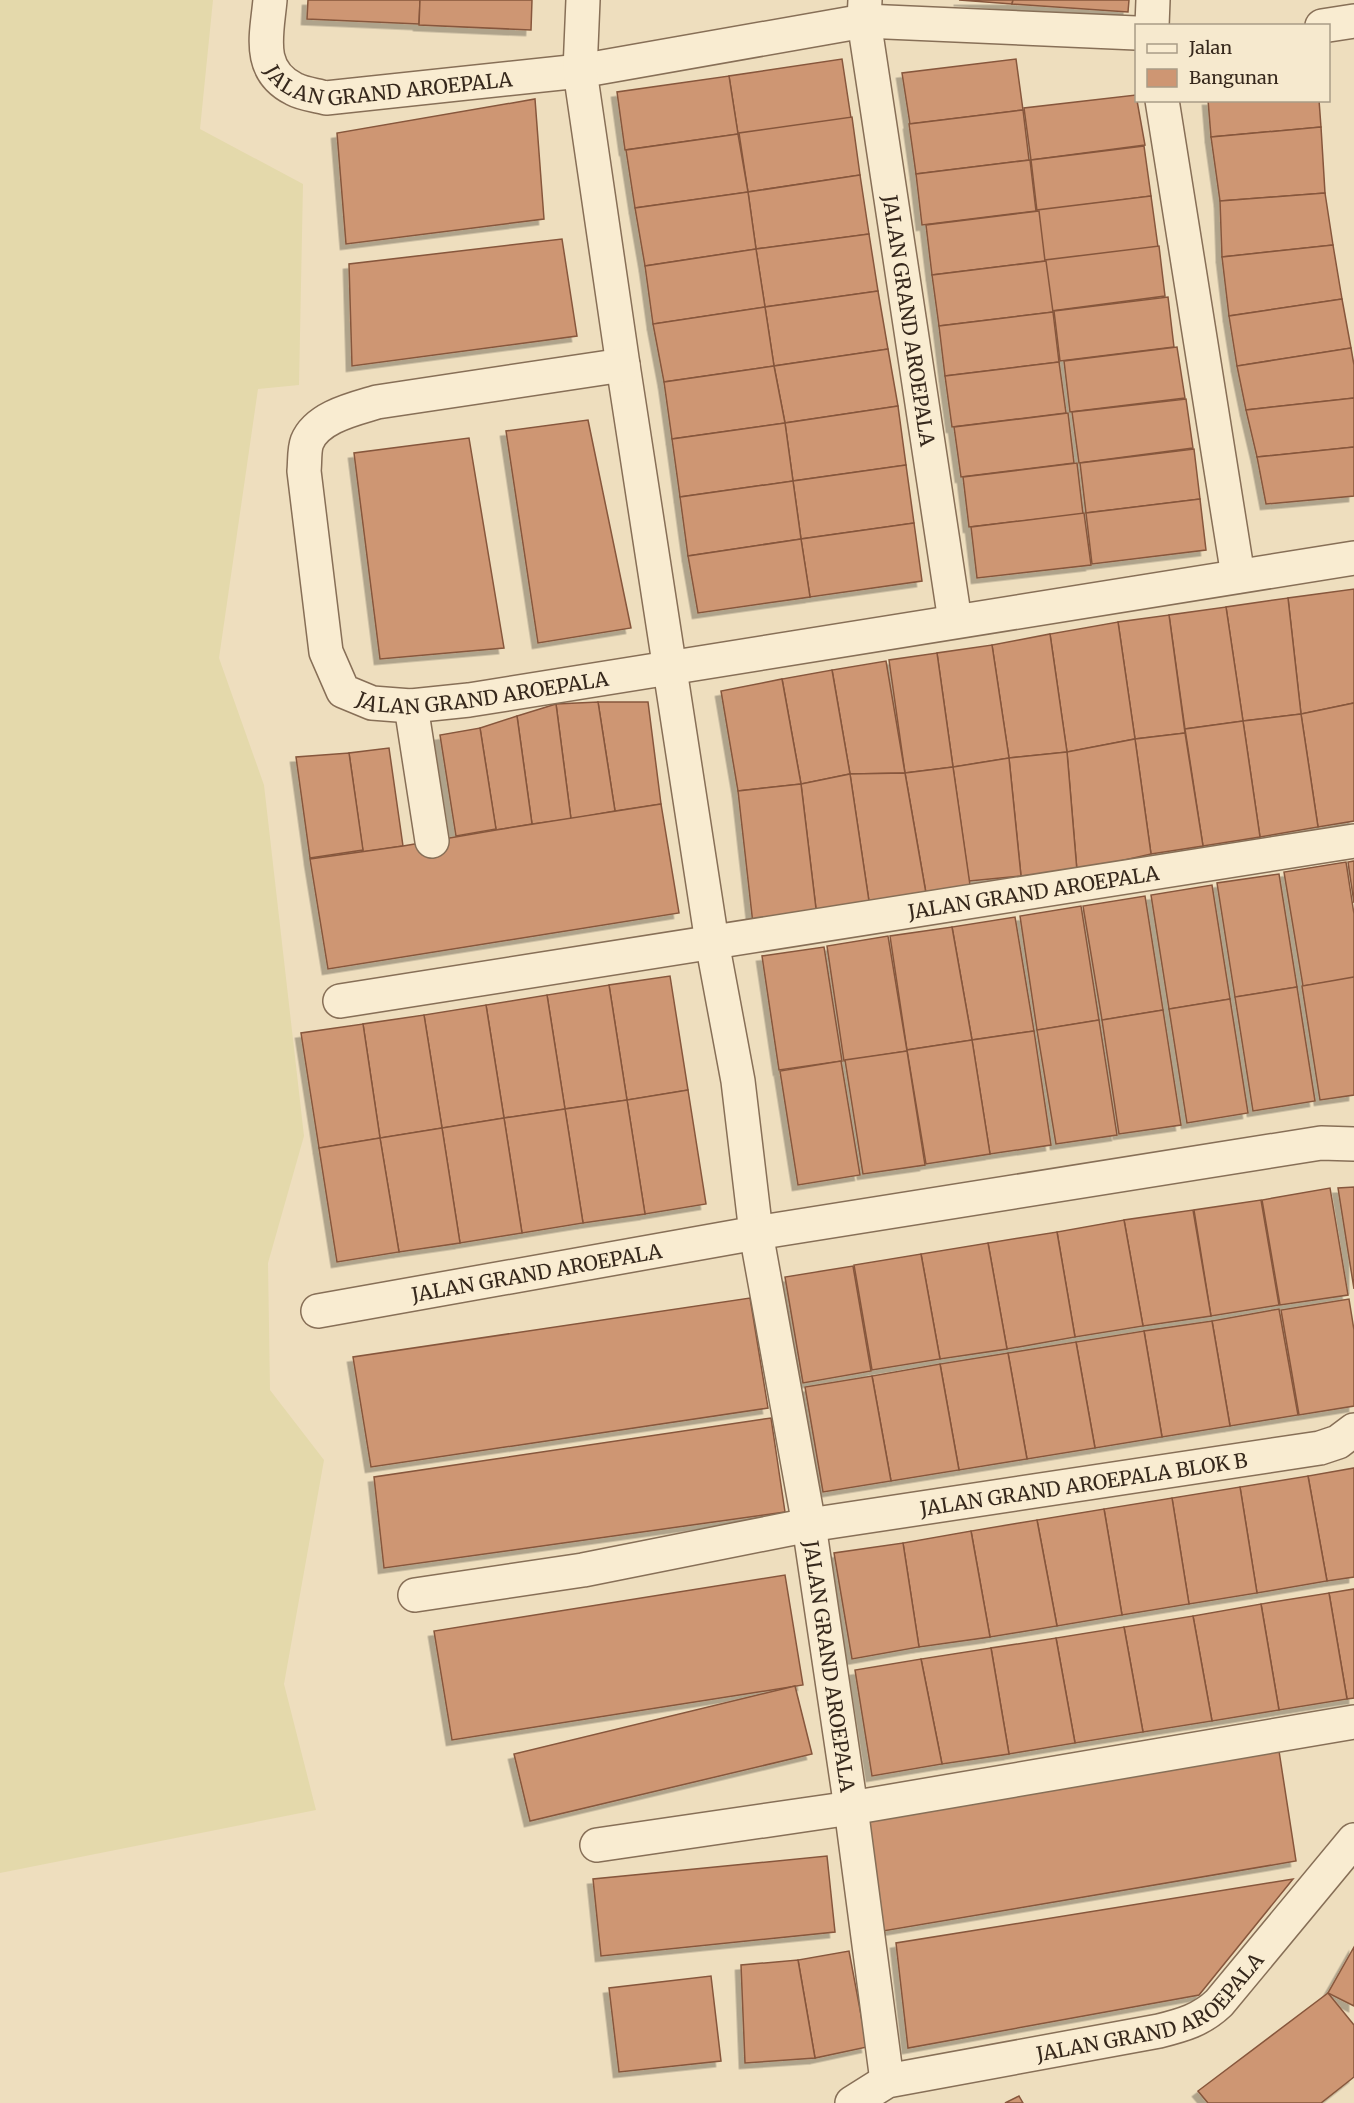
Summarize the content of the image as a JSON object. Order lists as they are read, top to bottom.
{
  "streets": {
    "street": ["JALAN GRAND AROEPALA", "JALAN GRAND AROEPALA BLOK B"]
  },
  "crossings": [
    ["JALAN GRAND AROEPALA", "JALAN GRAND AROEPALA BLOK B"]
  ],
  "legend": ["Jalan", "Bangunan"]
}
